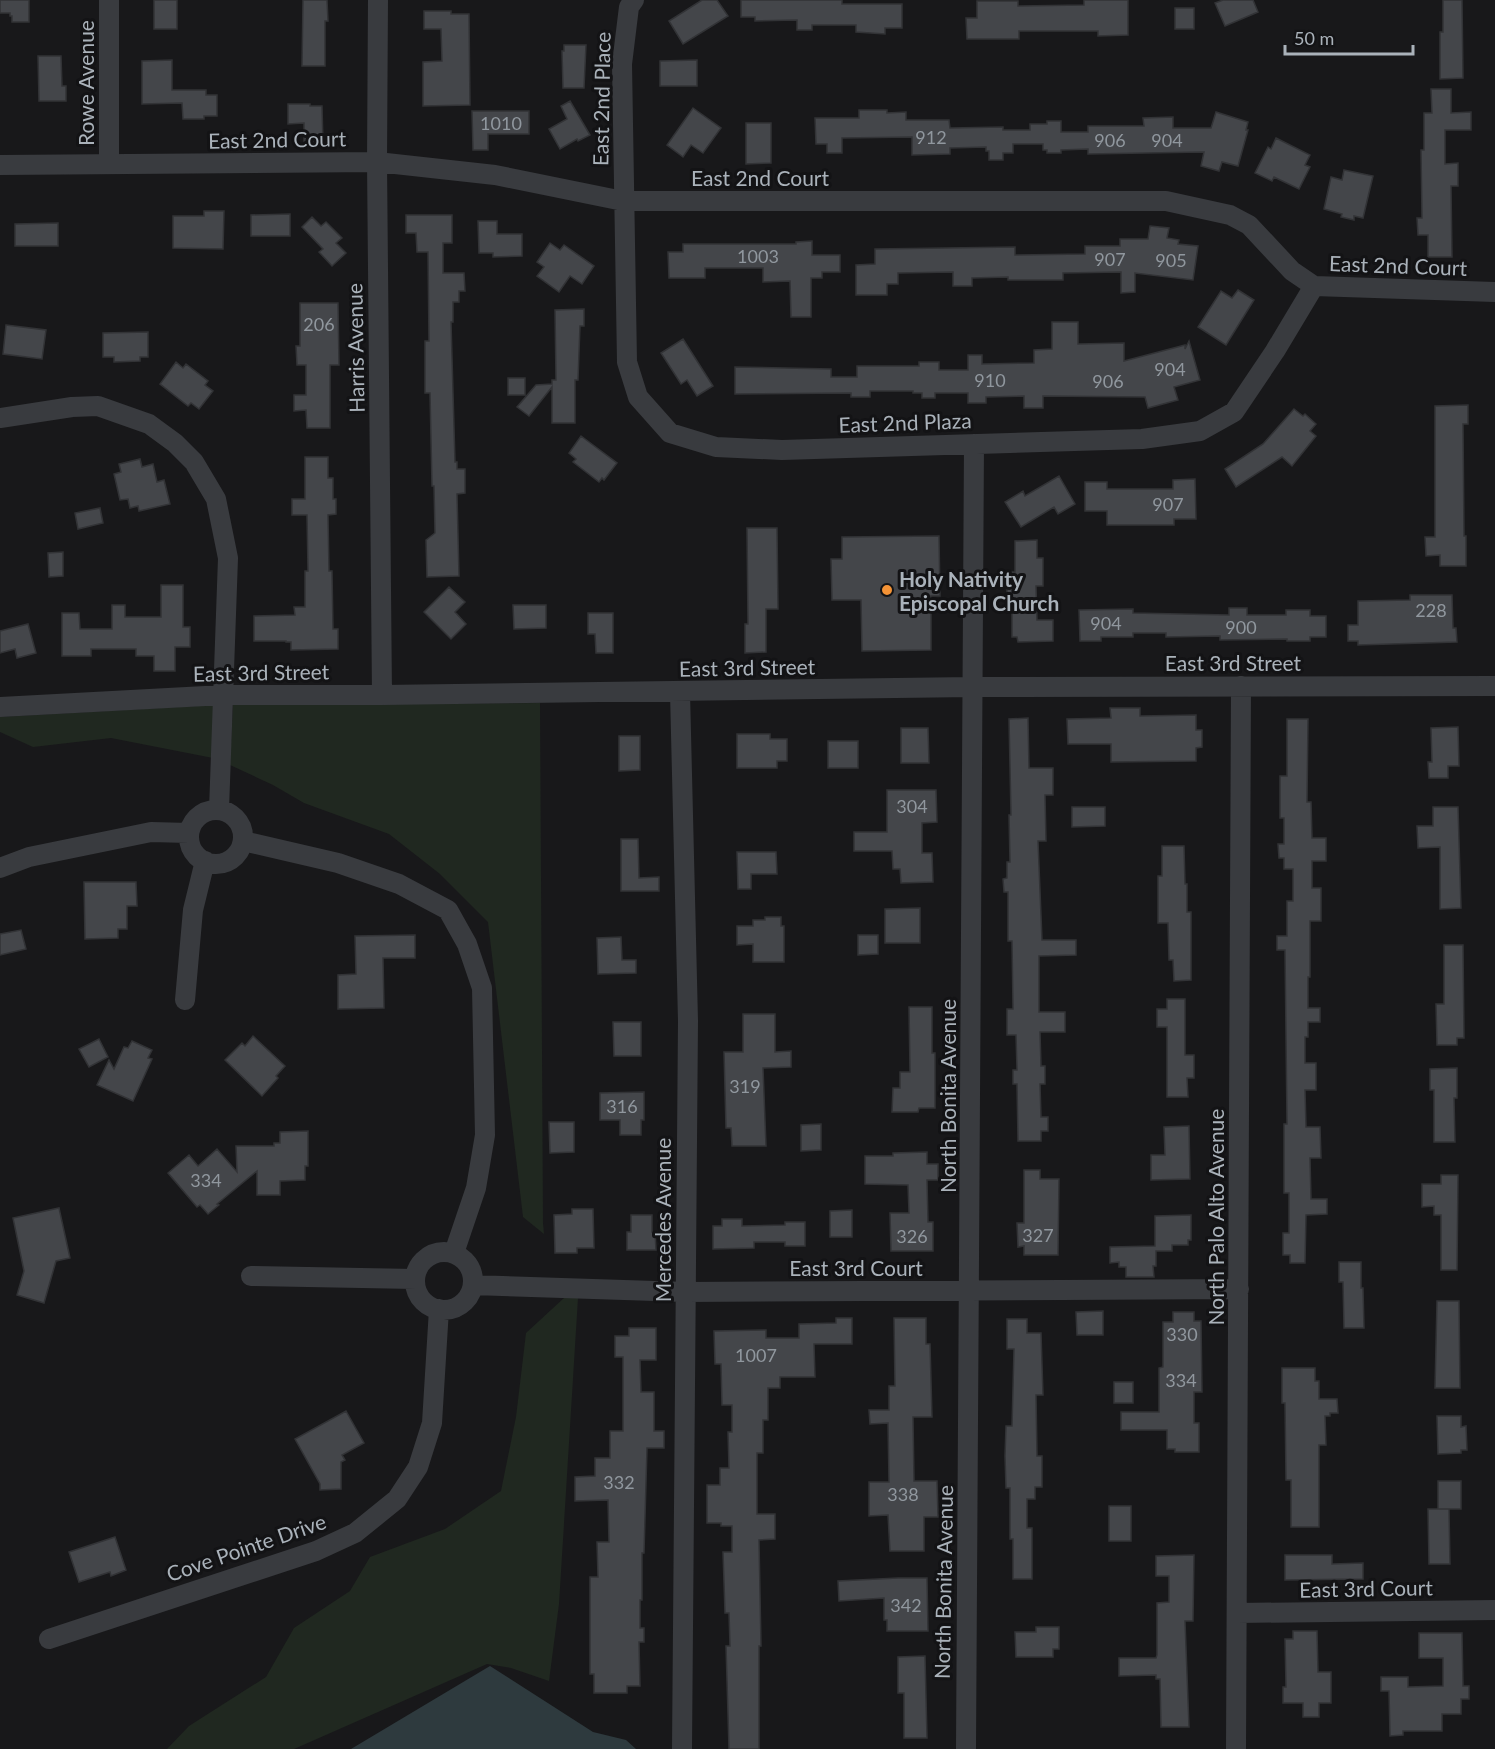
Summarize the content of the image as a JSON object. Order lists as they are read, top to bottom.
{
  "streets": {
    "street": [
      "Rowe Avenue",
      "East 2nd Place",
      "East 2nd Court",
      "Harris Avenue",
      "East 2nd Plaza",
      "East 3rd Street",
      "North Bonita Avenue",
      "North Palo Alto Avenue",
      "Mercedes Avenue",
      "East 3rd Court",
      "Cove Pointe Drive"
    ]
  },
  "crossings": [
    ["Rowe Avenue", "East 2nd Court"],
    ["East 2nd Place", "East 2nd Court"],
    ["East 2nd Place", "East 2nd Plaza"],
    ["East 2nd Court", "Harris Avenue"],
    ["East 2nd Court", "East 2nd Plaza"],
    ["Harris Avenue", "East 3rd Street"],
    ["East 2nd Plaza", "North Bonita Avenue"],
    ["East 3rd Street", "North Bonita Avenue"],
    ["East 3rd Street", "North Palo Alto Avenue"],
    ["East 3rd Street", "Mercedes Avenue"],
    ["North Bonita Avenue", "East 3rd Court"],
    ["North Palo Alto Avenue", "East 3rd Court"],
    ["Mercedes Avenue", "East 3rd Court"],
    ["East 3rd Court", "Cove Pointe Drive"]
  ],
  "places": ["Holy Nativity Episcopal Church"],
  "house_numbers": [
    "1010",
    "912",
    "906",
    "904",
    "1003",
    "907",
    "905",
    "206",
    "904",
    "910",
    "906",
    "907",
    "228",
    "904",
    "900",
    "304",
    "319",
    "316",
    "334",
    "327",
    "326",
    "330",
    "1007",
    "334",
    "332",
    "338",
    "342"
  ],
  "scale_bar": "50 m"
}
